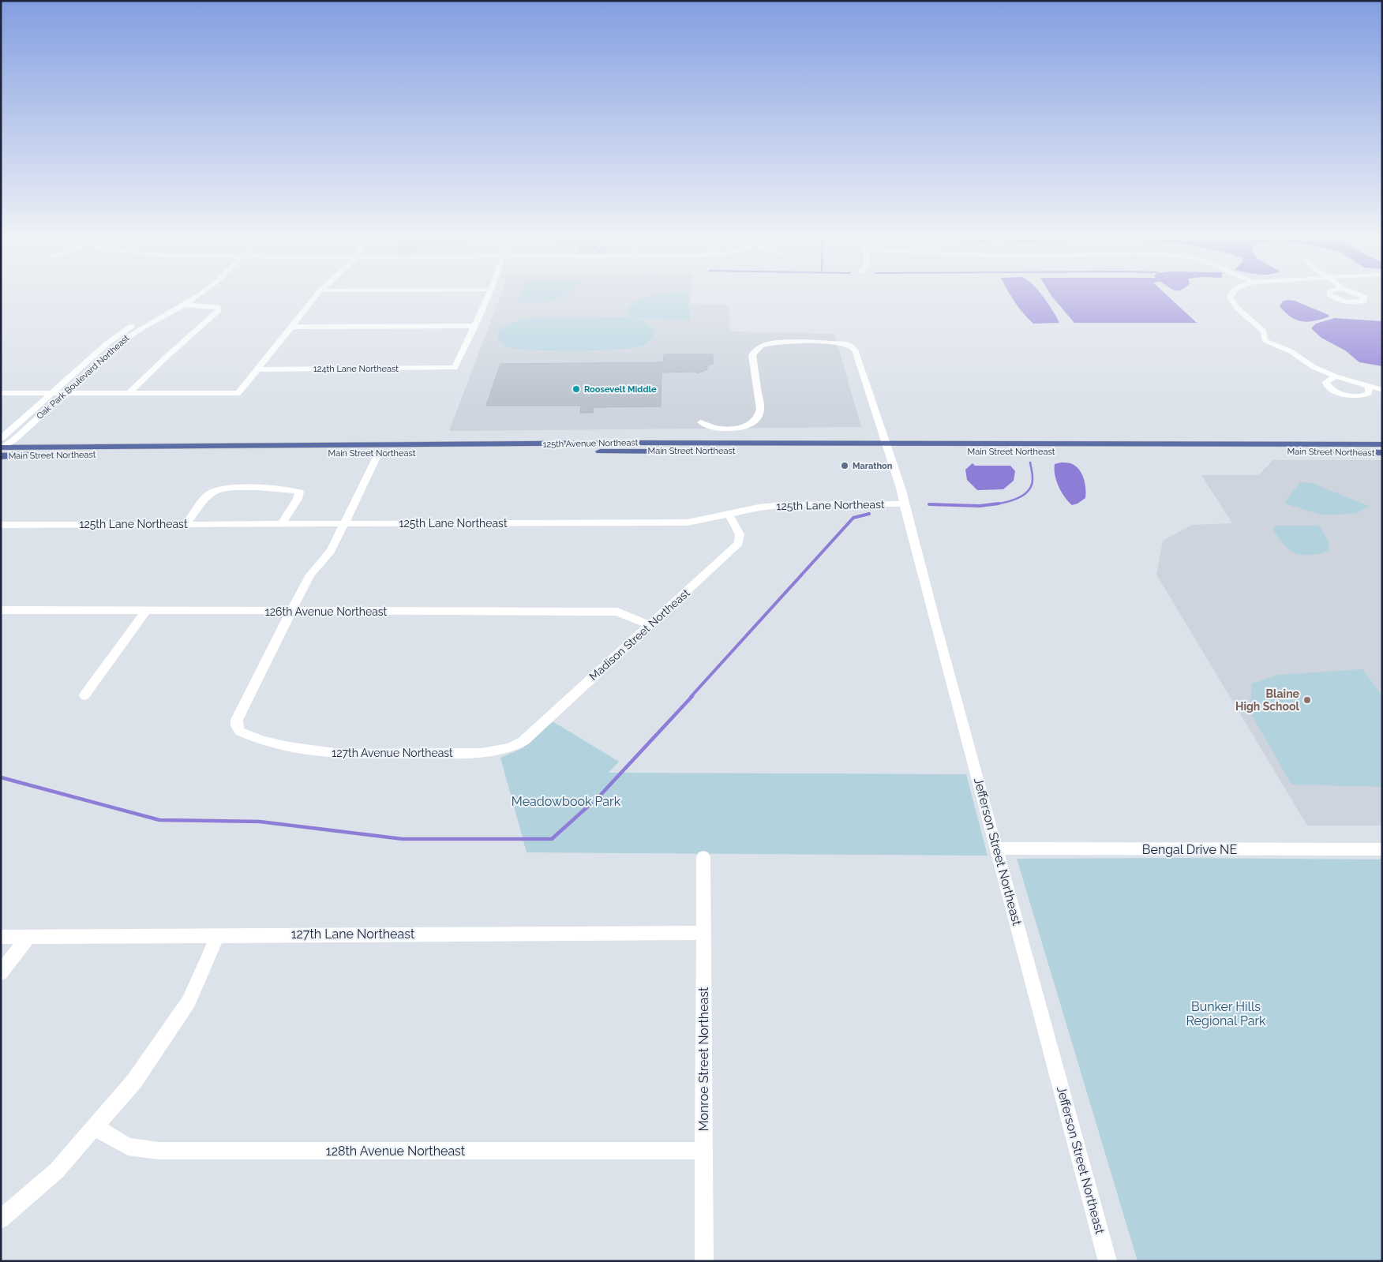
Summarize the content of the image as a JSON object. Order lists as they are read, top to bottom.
{
  "streets": {
    "main road": ["125th Avenue Northeast", "Main Street Northeast"],
    "street": [
      "124th Lane Northeast",
      "Oak Park Boulevard Northeast",
      "125th Lane Northeast",
      "126th Avenue Northeast",
      "Madison Street Northeast",
      "127th Avenue Northeast",
      "Bengal Drive NE",
      "Jefferson Street Northeast",
      "127th Lane Northeast",
      "Monroe Street Northeast",
      "128th Avenue Northeast"
    ]
  },
  "crossings": [
    ["Oak Park Boulevard Northeast", "Main Street Northeast"],
    ["125th Avenue Northeast", "Main Street Northeast"],
    ["125th Avenue Northeast", "Jefferson Street Northeast"],
    ["Main Street Northeast", "Jefferson Street Northeast"],
    ["125th Lane Northeast", "Madison Street Northeast"],
    ["125th Lane Northeast", "Jefferson Street Northeast"],
    ["126th Avenue Northeast", "Madison Street Northeast"],
    ["126th Avenue Northeast", "127th Avenue Northeast"],
    ["Madison Street Northeast", "127th Avenue Northeast"],
    ["Bengal Drive NE", "Jefferson Street Northeast"],
    ["127th Lane Northeast", "Monroe Street Northeast"],
    ["Monroe Street Northeast", "128th Avenue Northeast"]
  ],
  "parks": ["Meadowbook Park", "Bunker Hills Regional Park"],
  "places": ["Roosevelt Middle", "Marathon", "Blaine High School"]
}
